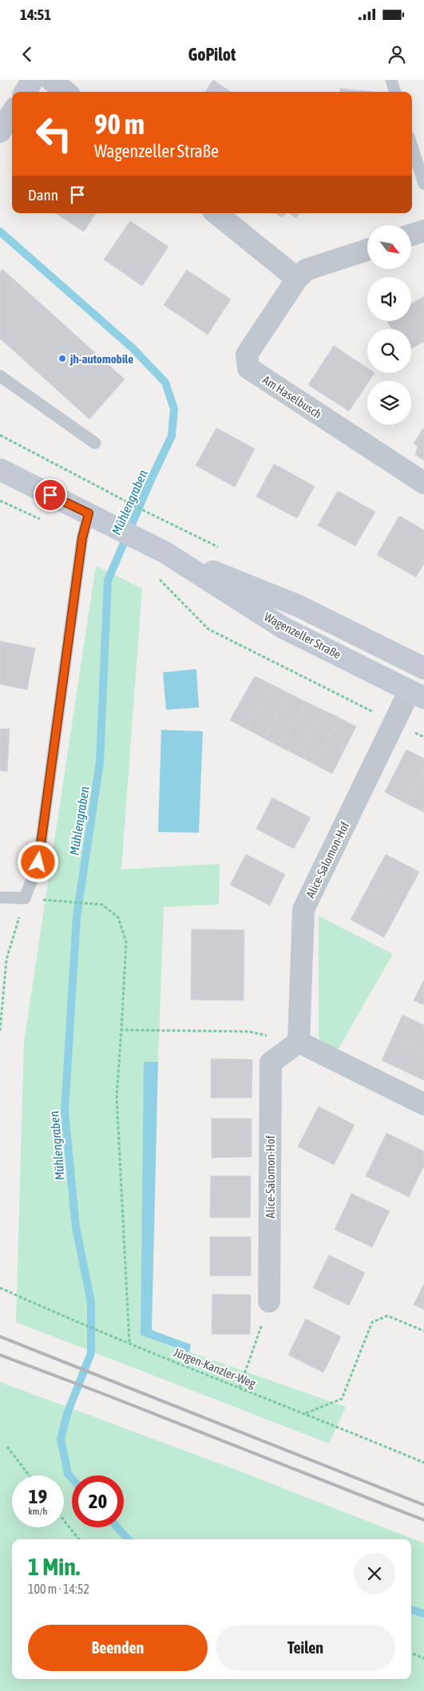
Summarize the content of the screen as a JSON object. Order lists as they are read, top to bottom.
{
  "streets": {
    "main road": ["Wagenzeller Straße"],
    "street": ["Am Haselbusch", "Alice-Salomon-Hof"],
    "path": ["Jürgen-Kanzler-Weg"]
  },
  "crossings": [
    ["Wagenzeller Straße", "Alice-Salomon-Hof"]
  ],
  "water": ["Mühlengraben"],
  "places": ["jh-automobile"],
  "north": "bottom right",
  "page": {
    "status": "14:51",
    "header": "GoPilot",
    "turn": ["90 m", "Wagenzeller Straße"],
    "then": "Dann",
    "speed": "19 km/h",
    "limit": "20",
    "heading": ["1 Min.", "100 m · 14:52"],
    "buttons": ["Beenden", "Teilen"]
  }
}
